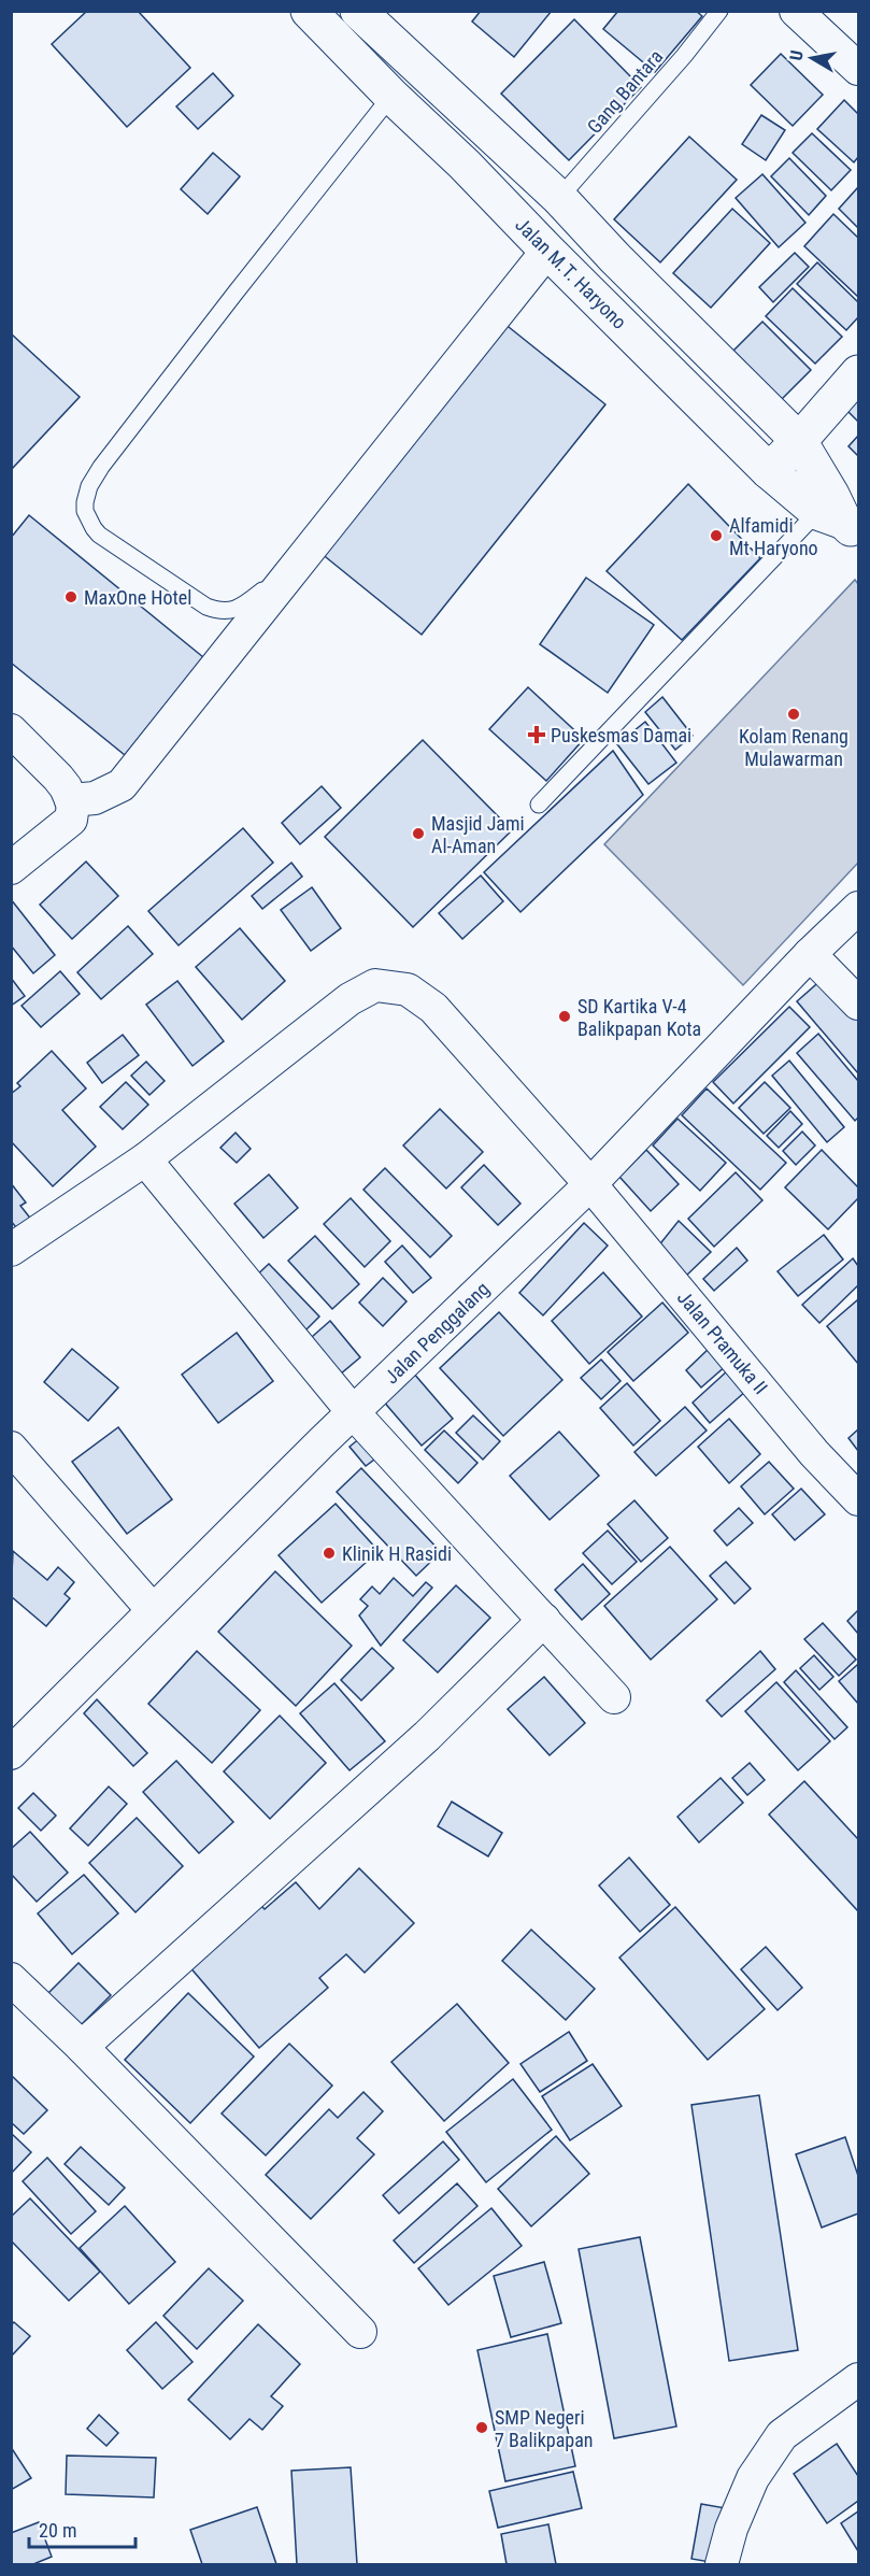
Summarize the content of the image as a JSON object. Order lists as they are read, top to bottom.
{
  "streets": {
    "main road": ["Jalan M.T. Haryono"],
    "street": ["Jalan Penggalang", "Jalan Pramuka II"],
    "lane": ["Gang Bantara"]
  },
  "crossings": [
    ["Jalan Penggalang", "Jalan Pramuka II"]
  ],
  "places": {
    "other": [
      "Alfamidi Mt Haryono",
      "MaxOne Hotel",
      "Kolam Renang Mulawarman",
      "Masjid Jami Al-Aman",
      "SD Kartika V-4 Balikpapan Kota",
      "Klinik H Rasidi",
      "SMP Negeri 7 Balikpapan"
    ],
    "health": ["Puskesmas Damai"]
  },
  "scale_bar": "20 m",
  "north": "left"
}
